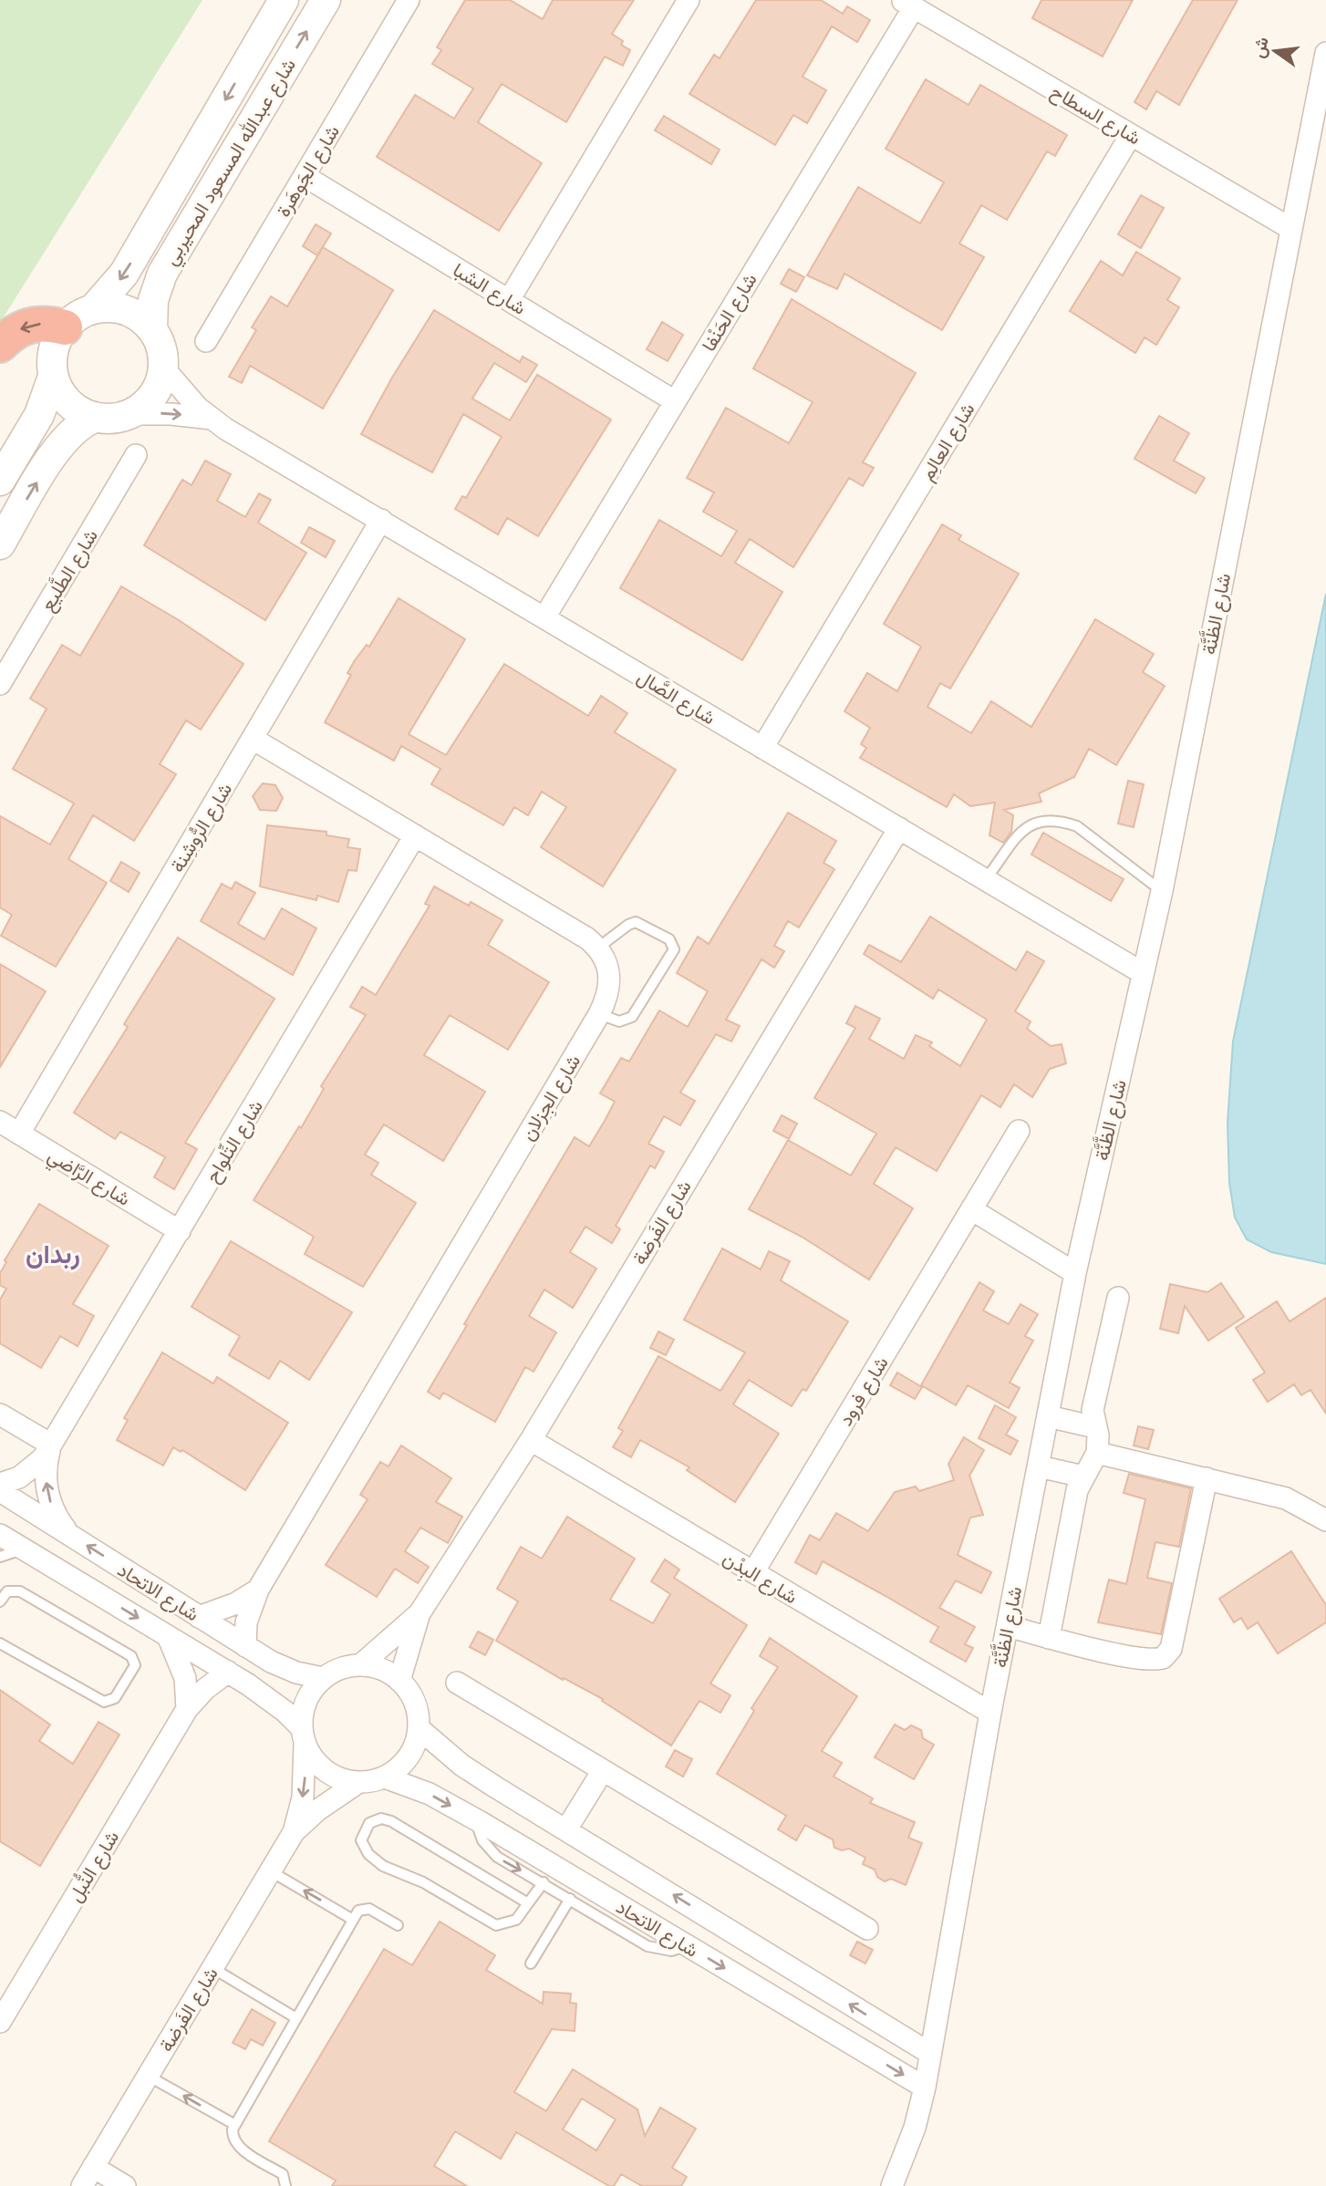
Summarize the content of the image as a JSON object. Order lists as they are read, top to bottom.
{
  "streets": {
    "street": [
      "شارع السطاح",
      "شارع عبدالله المسعود المحيربي",
      "شارع الجَوهَرة",
      "شارع الشبا",
      "شارع الحَنْفا",
      "شارع العالِم",
      "شارع الطَّليع",
      "شارع الظَّنَّة",
      "شارع الصَّال",
      "شارع الرُّوشِنة",
      "شارع الجِزلان",
      "شارع التِّلواح",
      "شارع الرَّاضي",
      "شارع الفَرضة",
      "شارع فرود",
      "شارع البِدْن",
      "شارع الاتحاد",
      "شارع النُّبل"
    ]
  },
  "crossings": [
    ["شارع السطاح", "شارع الحَنْفا"],
    ["شارع السطاح", "شارع العالِم"],
    ["شارع السطاح", "شارع الظَّنَّة"],
    ["شارع عبدالله المسعود المحيربي", "شارع الصَّال"],
    ["شارع الجَوهَرة", "شارع الشبا"],
    ["شارع الشبا", "شارع الحَنْفا"],
    ["شارع الحَنْفا", "شارع الصَّال"],
    ["شارع العالِم", "شارع الصَّال"],
    ["شارع الظَّنَّة", "شارع الصَّال"],
    ["شارع الظَّنَّة", "شارع البِدْن"],
    ["شارع الظَّنَّة", "شارع الاتحاد"],
    ["شارع الصَّال", "شارع الرُّوشِنة"],
    ["شارع الصَّال", "شارع الفَرضة"],
    ["شارع الرُّوشِنة", "شارع الرَّاضي"],
    ["شارع الجِزلان", "شارع الاتحاد"],
    ["شارع التِّلواح", "شارع الرَّاضي"],
    ["شارع التِّلواح", "شارع الاتحاد"],
    ["شارع الفَرضة", "شارع البِدْن"],
    ["شارع الفَرضة", "شارع الاتحاد"],
    ["شارع فرود", "شارع البِدْن"],
    ["شارع الاتحاد", "شارع النُّبل"]
  ],
  "districts": ["ربدان"],
  "north": "left"
}
